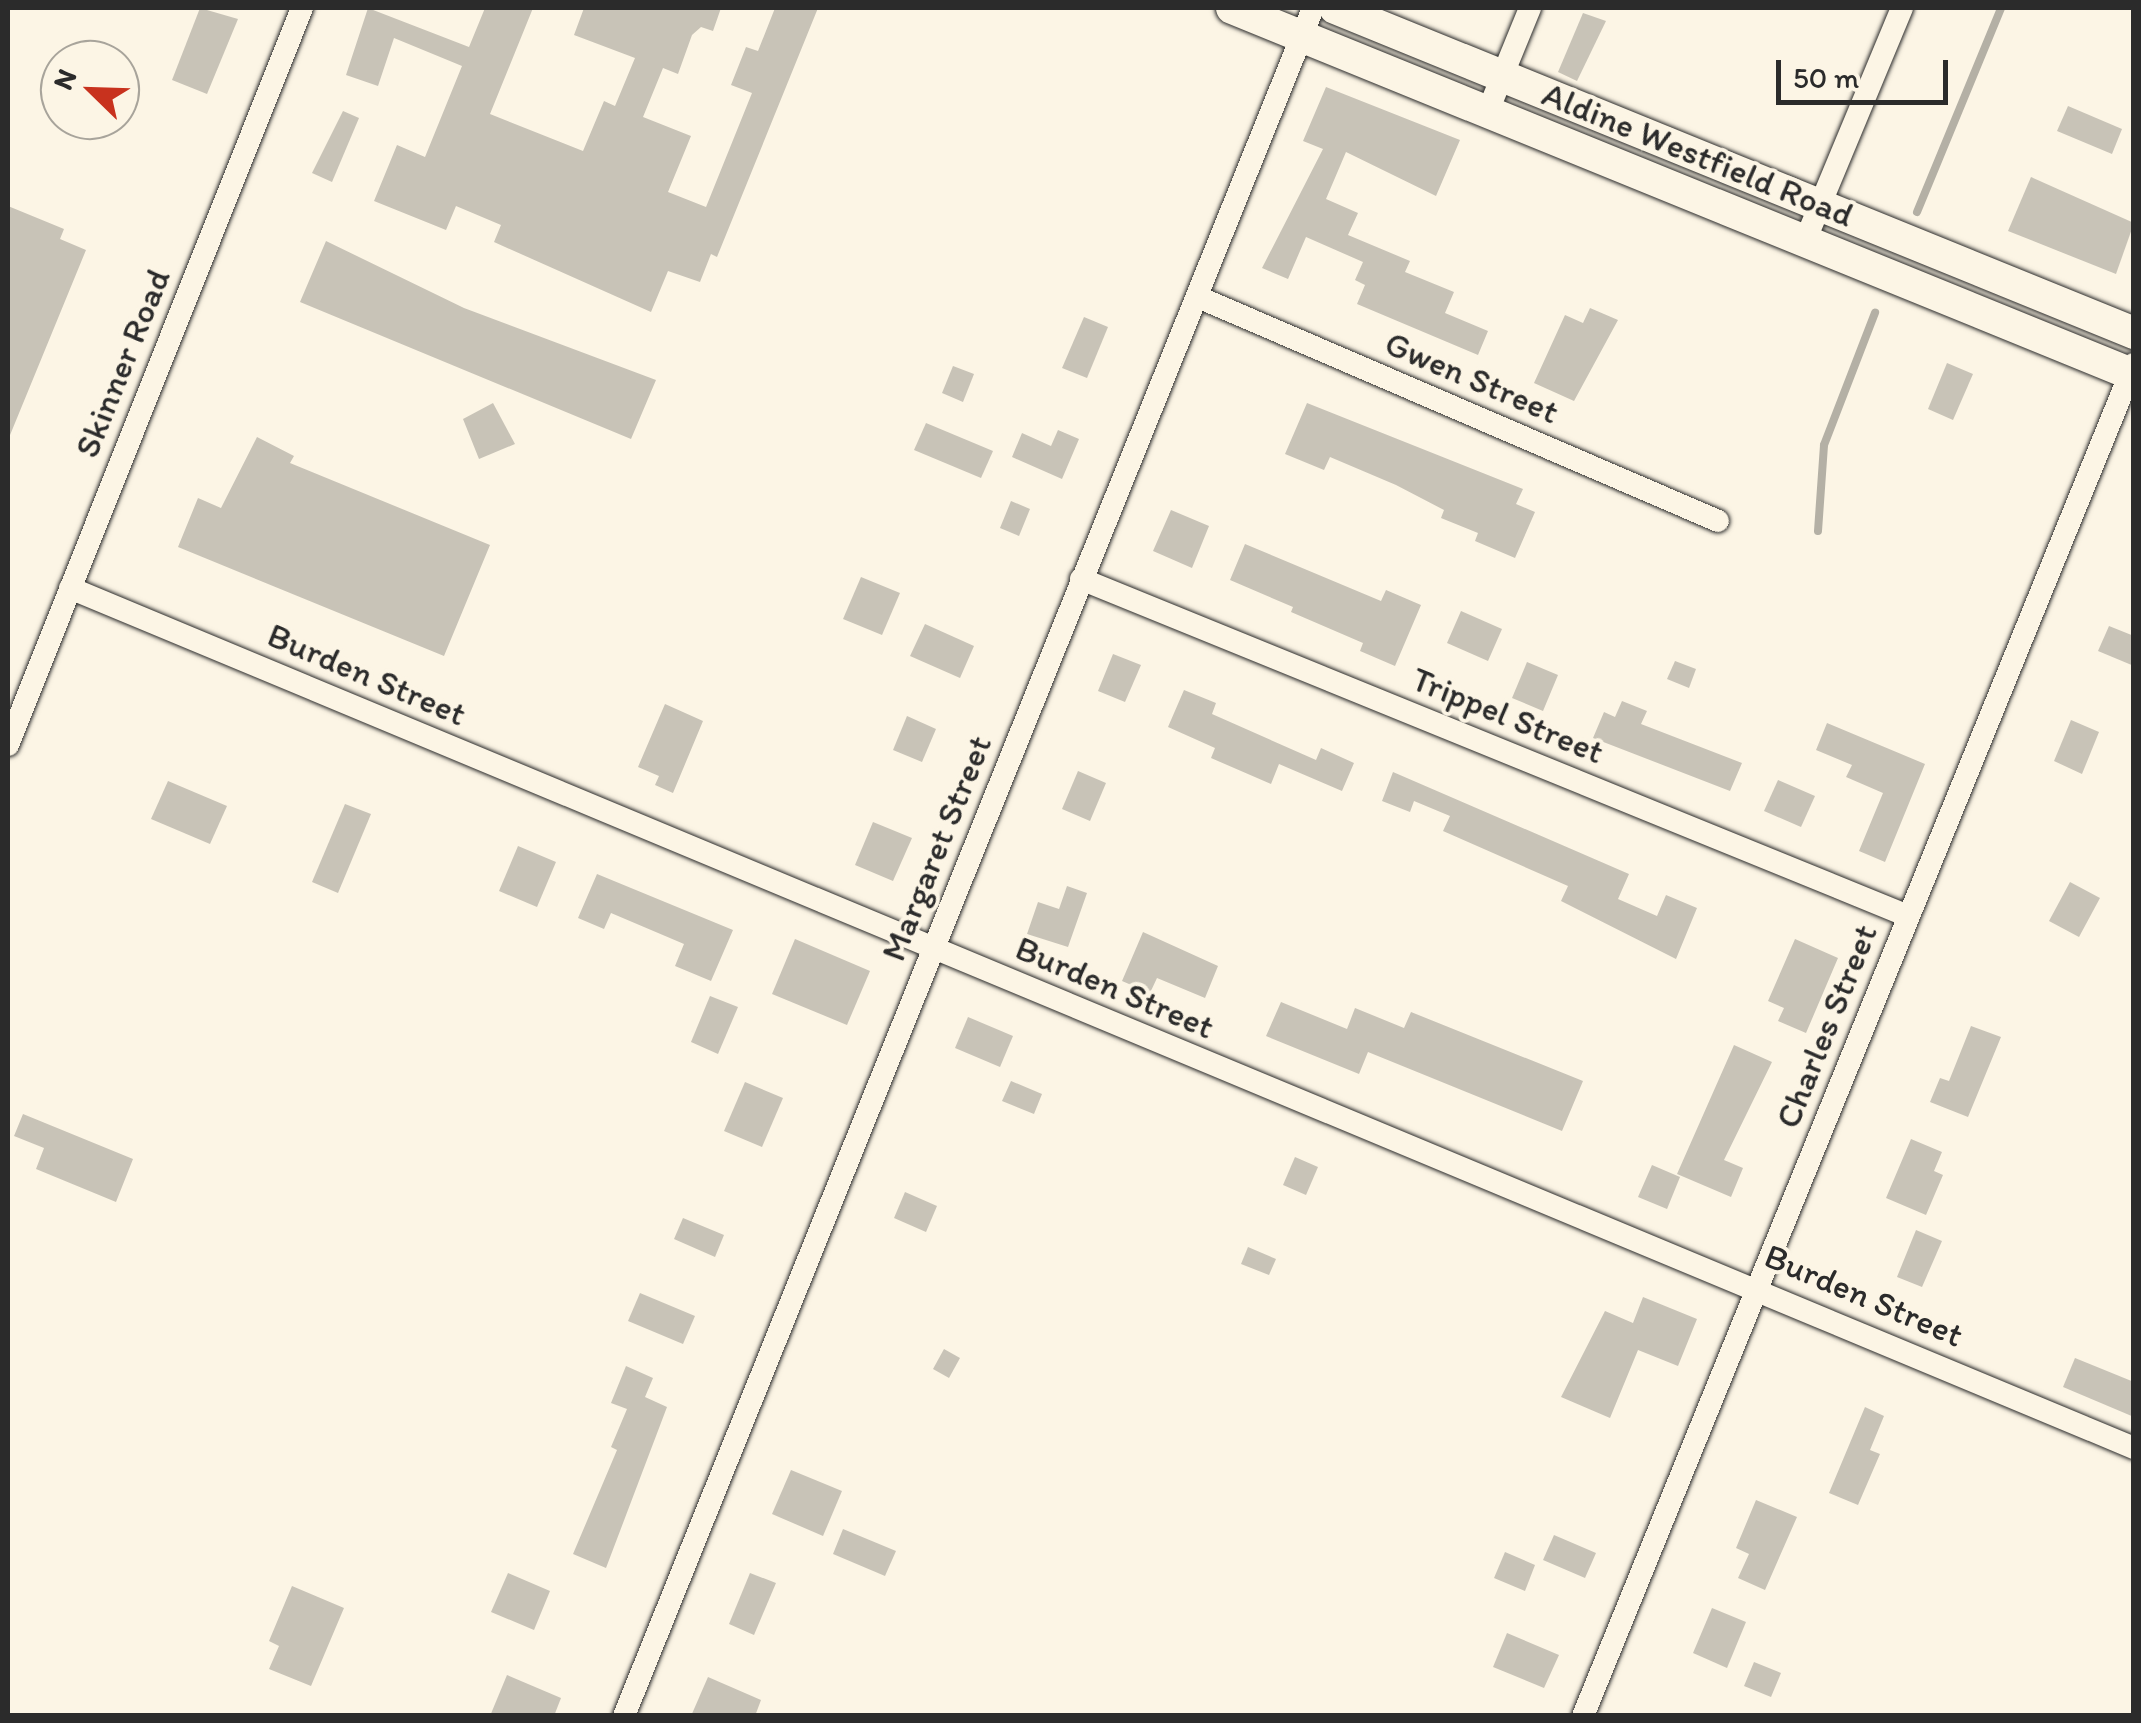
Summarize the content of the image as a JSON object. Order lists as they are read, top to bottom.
{
  "streets": {
    "main road": ["Aldine Westfield Road"],
    "street": [
      "Skinner Road",
      "Gwen Street",
      "Burden Street",
      "Trippel Street",
      "Margaret Street",
      "Charles Street"
    ]
  },
  "crossings": [
    ["Aldine Westfield Road", "Margaret Street"],
    ["Aldine Westfield Road", "Charles Street"],
    ["Skinner Road", "Burden Street"],
    ["Gwen Street", "Margaret Street"],
    ["Burden Street", "Margaret Street"],
    ["Burden Street", "Charles Street"],
    ["Trippel Street", "Margaret Street"],
    ["Trippel Street", "Charles Street"]
  ],
  "scale_bar": "50 m",
  "north": "top left"
}
